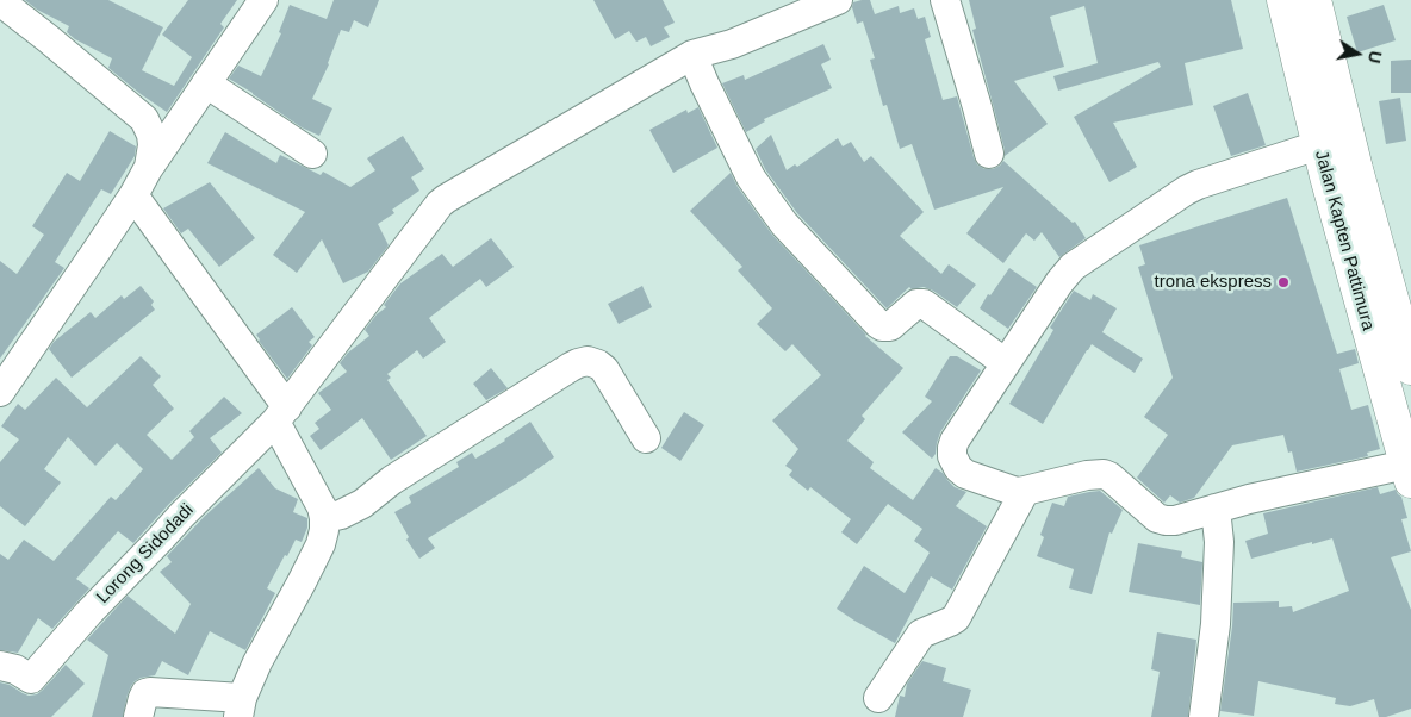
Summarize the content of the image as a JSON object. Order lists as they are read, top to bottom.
{
  "streets": {
    "main road": ["Jalan Kapten Pattimura"],
    "street": ["Lorong Sidodadi"]
  },
  "places": ["trona ekspress"],
  "north": "right"
}
